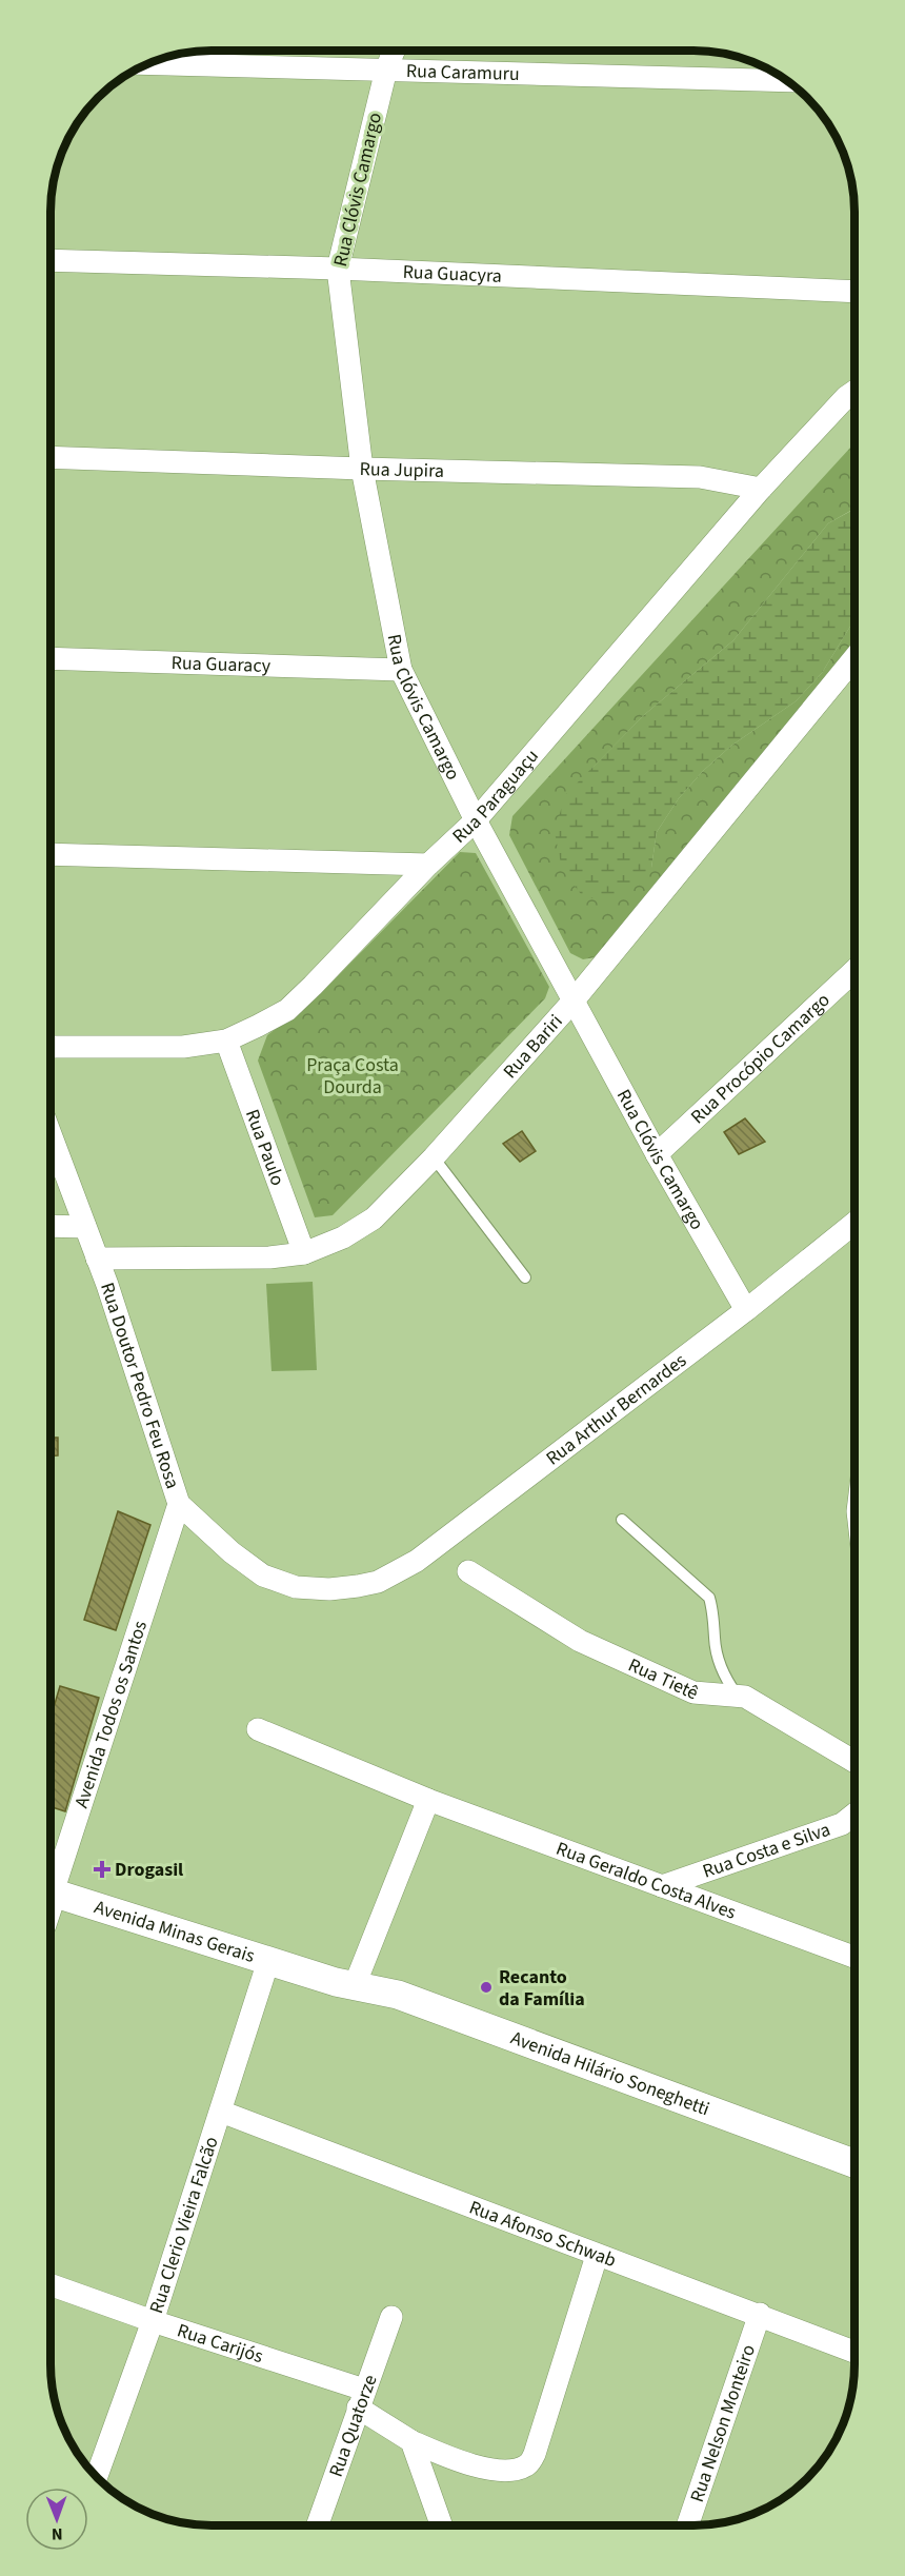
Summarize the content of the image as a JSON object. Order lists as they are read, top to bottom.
{
  "streets": {
    "street": [
      "Rua Caramuru",
      "Rua Clóvis Camargo",
      "Rua Guacyra",
      "Rua Jupira",
      "Rua Guaracy",
      "Rua Paraguaçu",
      "Rua Bariri",
      "Rua Procópio Camargo",
      "Rua Paulo",
      "Rua Doutor Pedro Feu Rosa",
      "Rua Arthur Bernardes",
      "Rua Tietê",
      "Avenida Todos os Santos",
      "Rua Costa e Silva",
      "Rua Geraldo Costa Alves",
      "Avenida Minas Gerais",
      "Avenida Hilário Soneghetti",
      "Rua Clerio Vieira Falcão",
      "Rua Afonso Schwab",
      "Rua Carijós",
      "Rua Nelson Monteiro",
      "Rua Quatorze"
    ]
  },
  "crossings": [
    ["Rua Caramuru", "Rua Clóvis Camargo"],
    ["Rua Clóvis Camargo", "Rua Guacyra"],
    ["Rua Clóvis Camargo", "Rua Jupira"],
    ["Rua Clóvis Camargo", "Rua Guaracy"],
    ["Rua Clóvis Camargo", "Rua Paraguaçu"],
    ["Rua Clóvis Camargo", "Rua Bariri"],
    ["Rua Clóvis Camargo", "Rua Procópio Camargo"],
    ["Rua Clóvis Camargo", "Rua Arthur Bernardes"],
    ["Rua Jupira", "Rua Paraguaçu"],
    ["Rua Paraguaçu", "Rua Paulo"],
    ["Rua Bariri", "Rua Paulo"],
    ["Rua Bariri", "Rua Doutor Pedro Feu Rosa"],
    ["Rua Doutor Pedro Feu Rosa", "Rua Arthur Bernardes"],
    ["Rua Doutor Pedro Feu Rosa", "Avenida Todos os Santos"],
    ["Rua Costa e Silva", "Rua Geraldo Costa Alves"],
    ["Avenida Minas Gerais", "Avenida Hilário Soneghetti"],
    ["Avenida Minas Gerais", "Rua Clerio Vieira Falcão"],
    ["Rua Clerio Vieira Falcão", "Rua Afonso Schwab"],
    ["Rua Clerio Vieira Falcão", "Rua Carijós"],
    ["Rua Afonso Schwab", "Rua Carijós"],
    ["Rua Afonso Schwab", "Rua Nelson Monteiro"],
    ["Rua Carijós", "Rua Quatorze"]
  ],
  "parks": ["Praça Costa Dourda"],
  "places": {
    "health": ["Drogasil"],
    "other": ["Recanto da Família"]
  },
  "north": "bottom"
}
